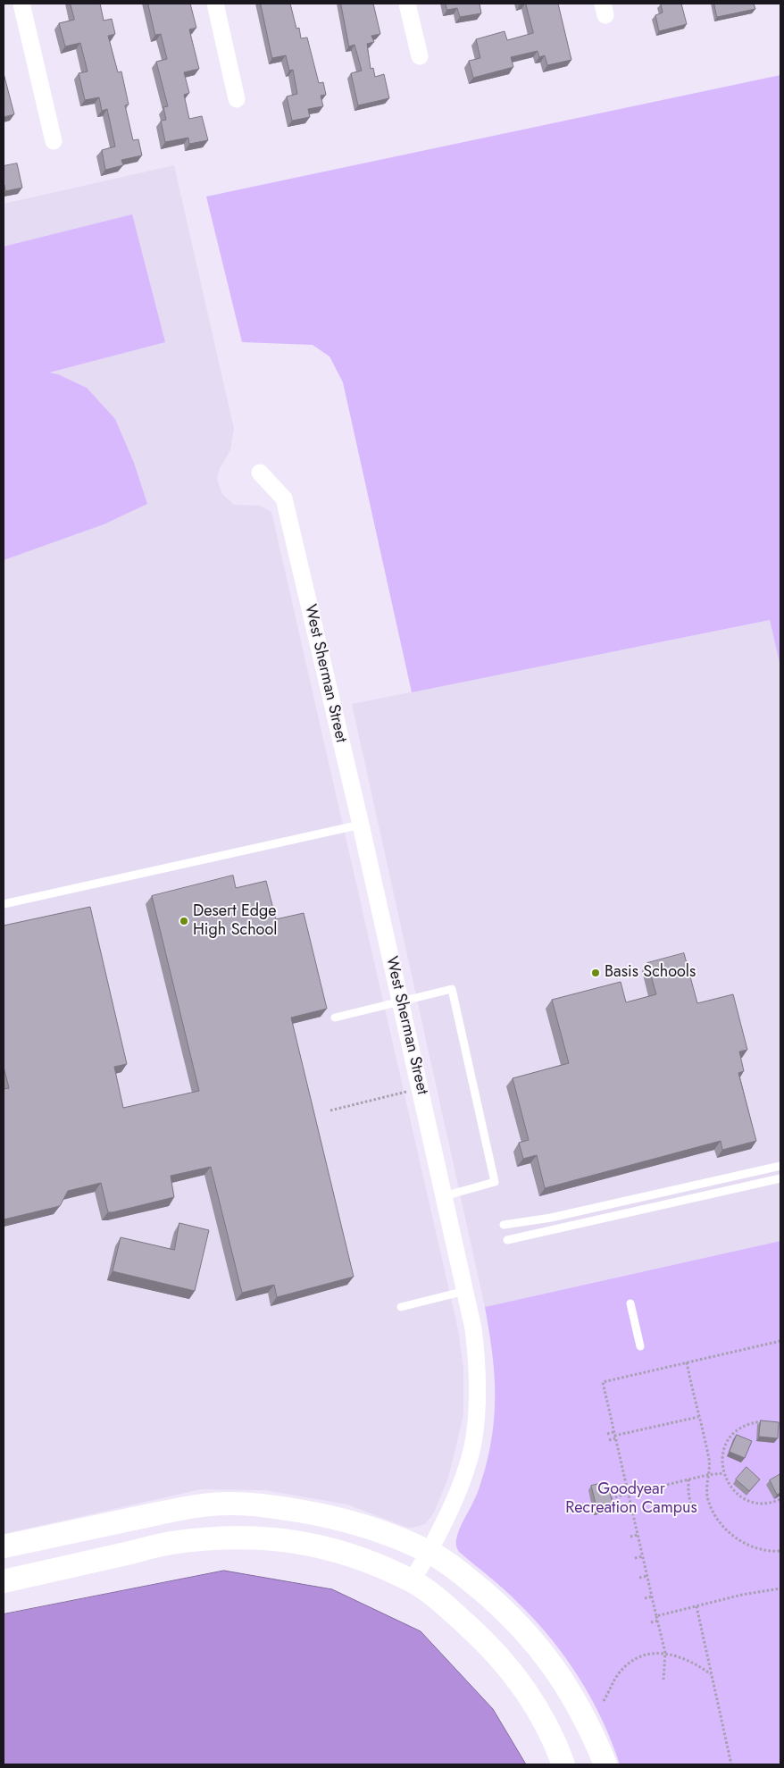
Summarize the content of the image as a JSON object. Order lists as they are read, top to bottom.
{
  "streets": {
    "street": ["West Sherman Street"]
  },
  "parks": ["Goodyear Recreation Campus"],
  "places": ["Desert Edge High School", "Basis Schools"]
}
